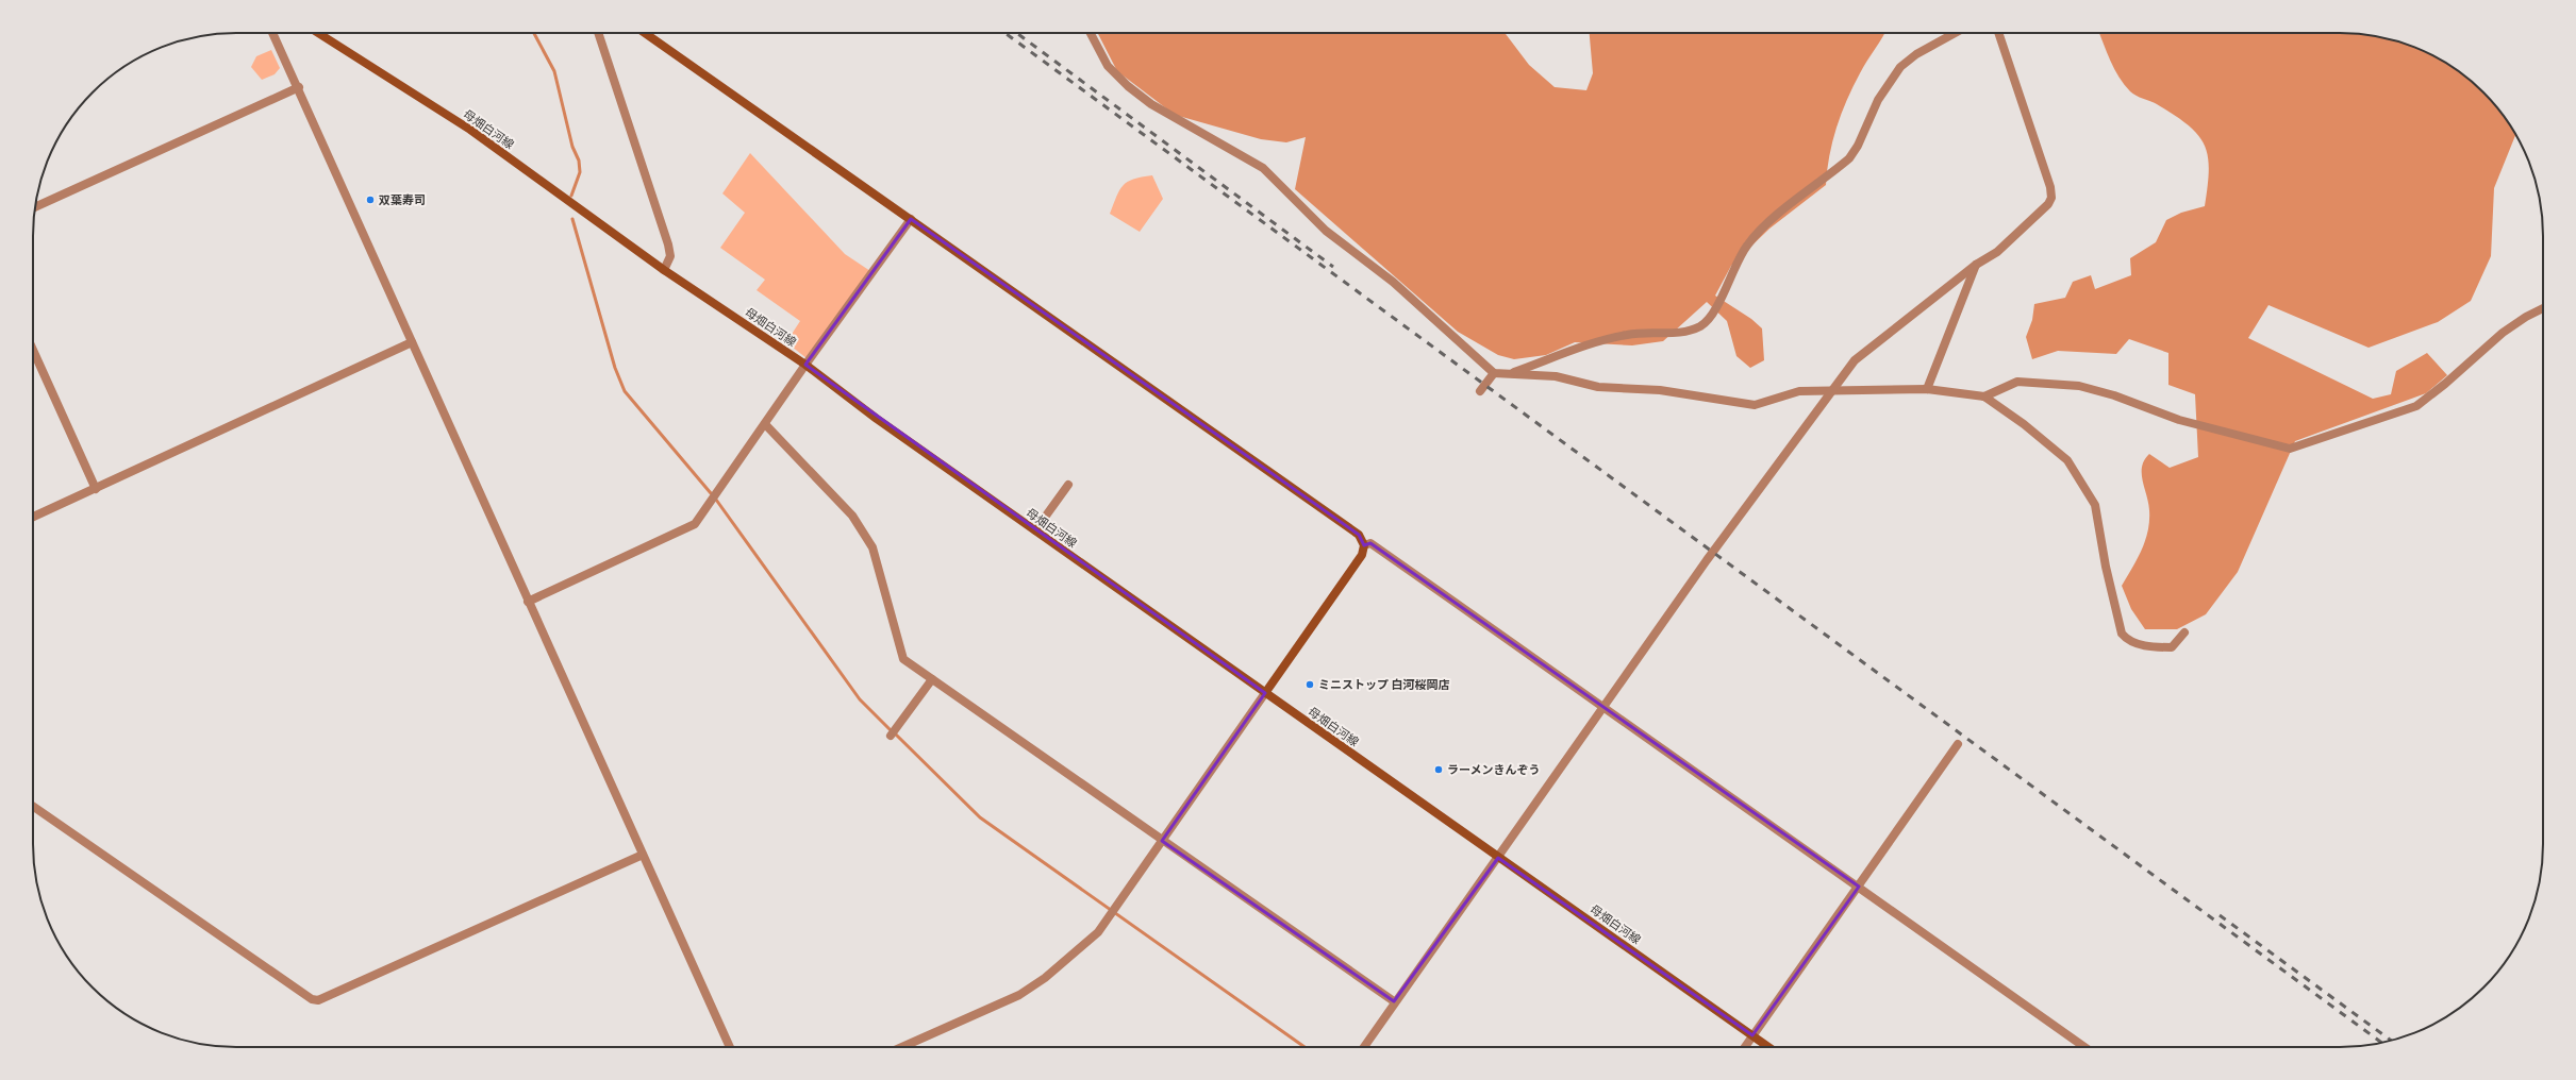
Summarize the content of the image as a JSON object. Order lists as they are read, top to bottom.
{
  "streets": {
    "main road": ["母畑白河線"]
  },
  "places": ["双葉寿司", "ミニストップ 白河桜岡店", "ラーメンきんぞう"]
}
